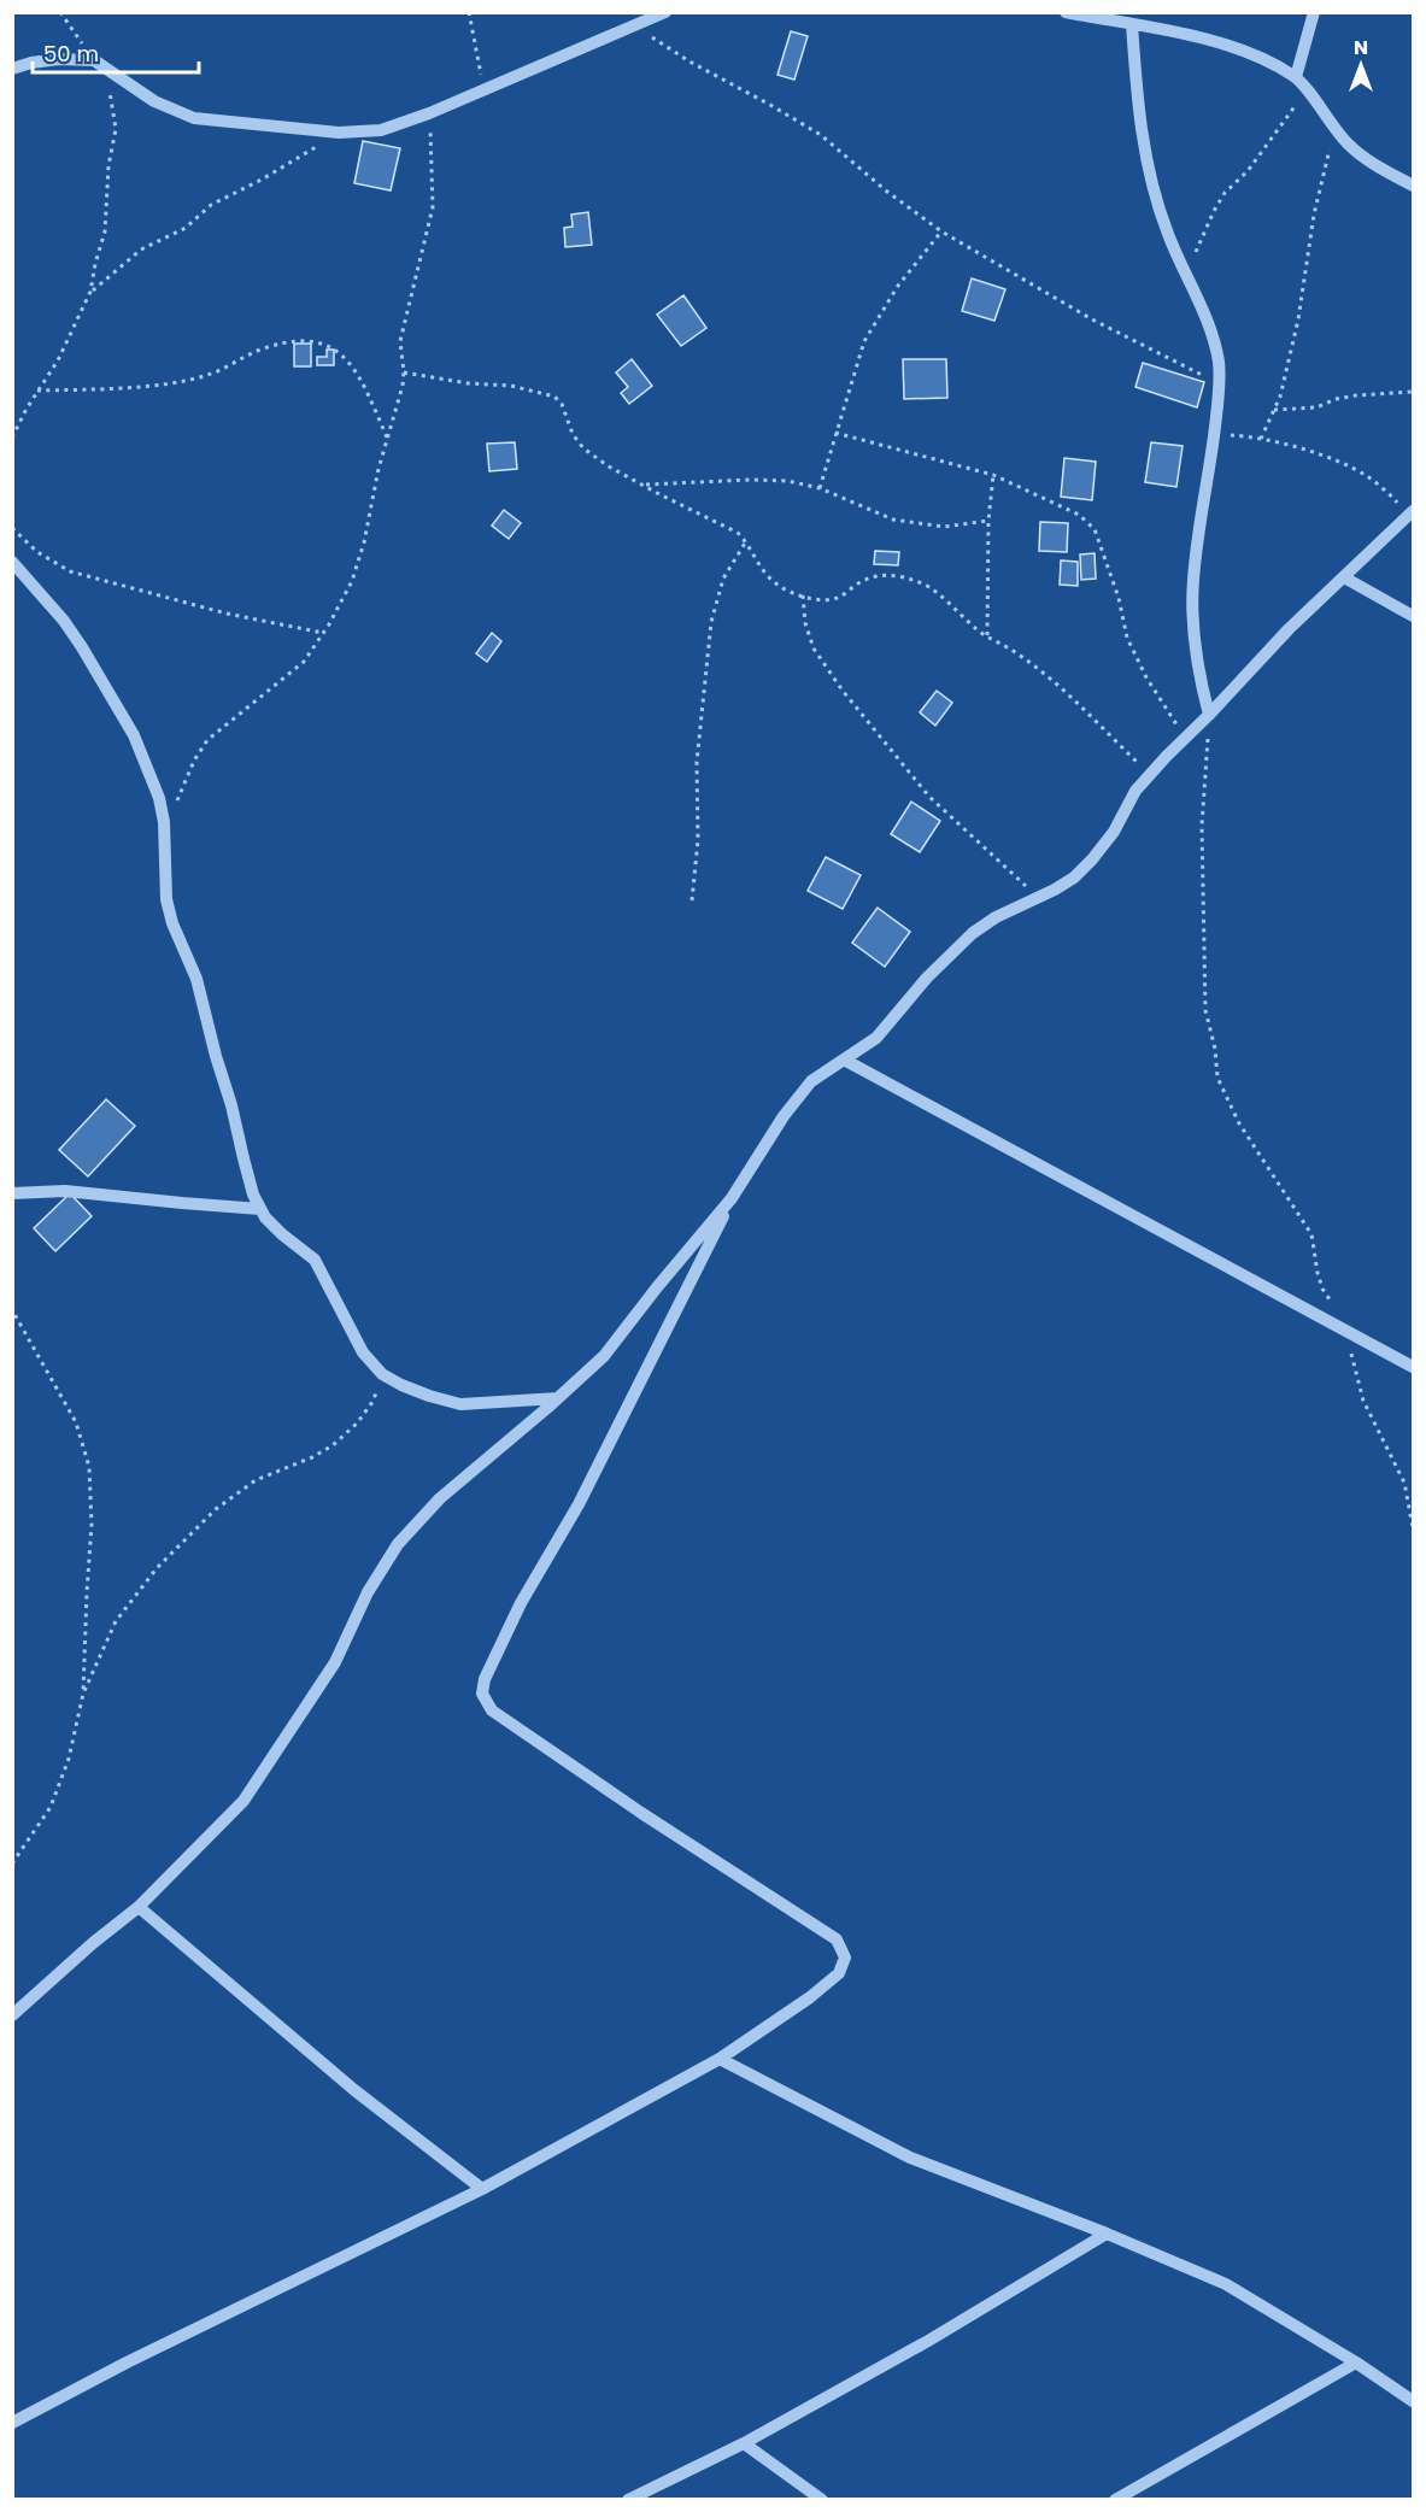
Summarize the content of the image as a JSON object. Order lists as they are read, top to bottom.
{
  "scale_bar": "50 m",
  "north": "top"
}
